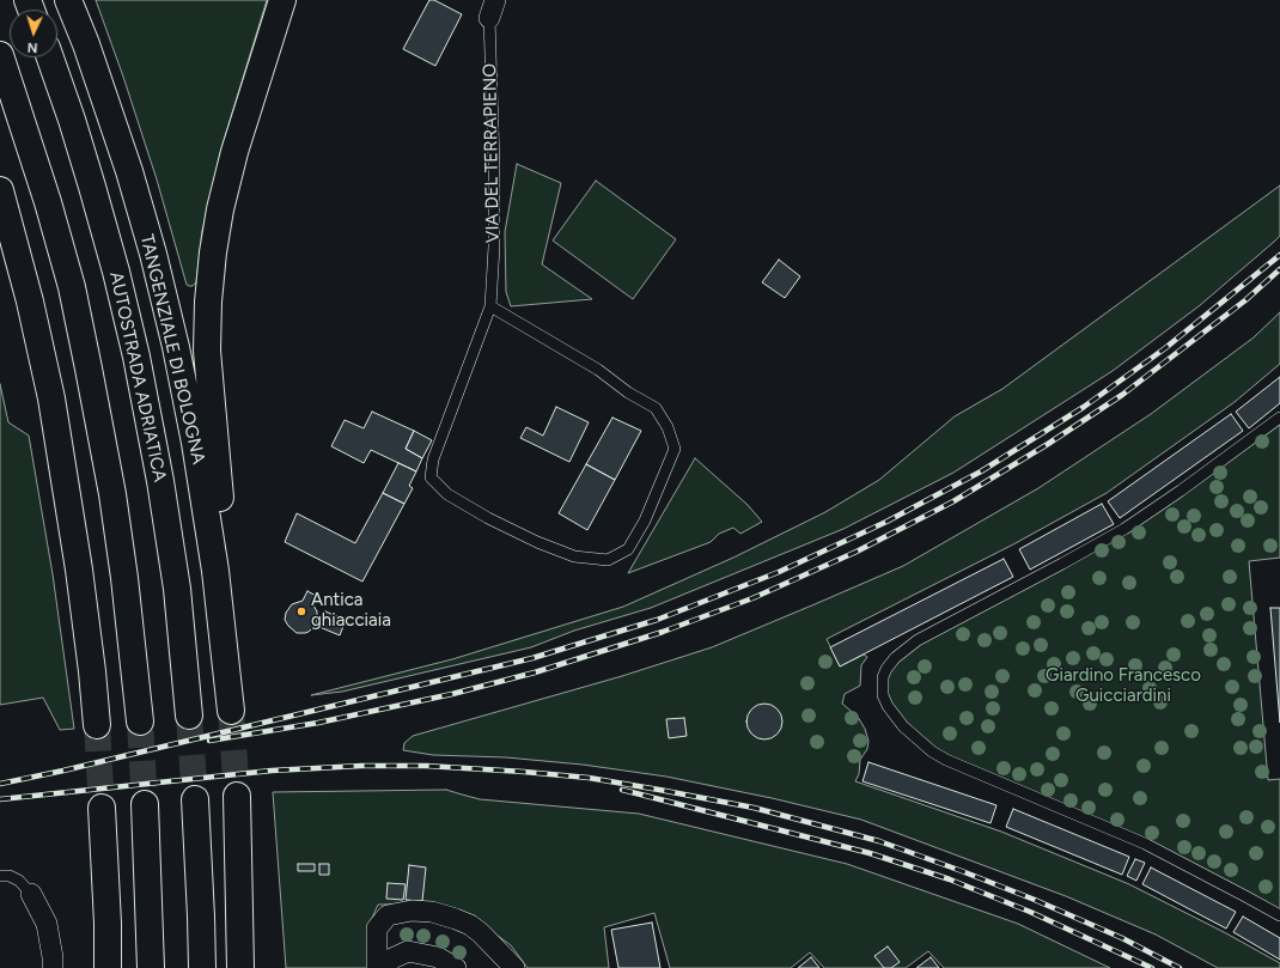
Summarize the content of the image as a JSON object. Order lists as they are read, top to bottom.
{
  "streets": {
    "highway": ["TANGENZIALE DI BOLOGNA", "AUTOSTRADA ADRIATICA"],
    "lane": ["VIA DEL TERRAPIENO"]
  },
  "parks": ["Giardino Francesco Guicciardini"],
  "places": ["Antica ghiacciaia"],
  "north": "bottom"
}
